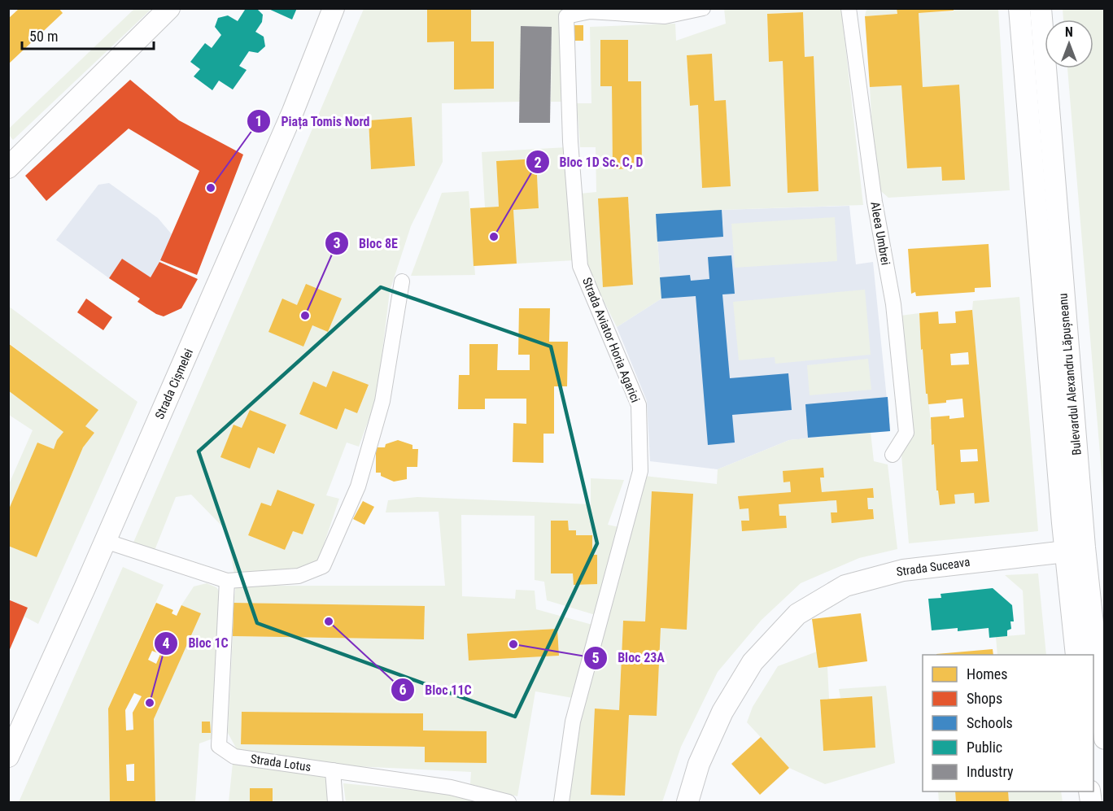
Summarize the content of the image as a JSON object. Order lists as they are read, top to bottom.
{
  "streets": {
    "street": [
      "Aleea Umbrei",
      "Strada Aviator Horia Agarici",
      "Bulevardul Alexandru Lăpușneanu",
      "Strada Cișmelei",
      "Strada Suceava",
      "Strada Lotus"
    ]
  },
  "crossings": [
    ["Bulevardul Alexandru Lăpușneanu", "Strada Suceava"]
  ],
  "places": [
    "Piața Tomis Nord",
    "Bloc 1D Sc. C, D",
    "Bloc 8E",
    "Bloc 11C",
    "Bloc 23A",
    "Bloc 1C"
  ],
  "legend": [
    "Homes",
    "Shops",
    "Schools",
    "Public",
    "Industry"
  ],
  "scale_bar": "50 m",
  "north": "top"
}
